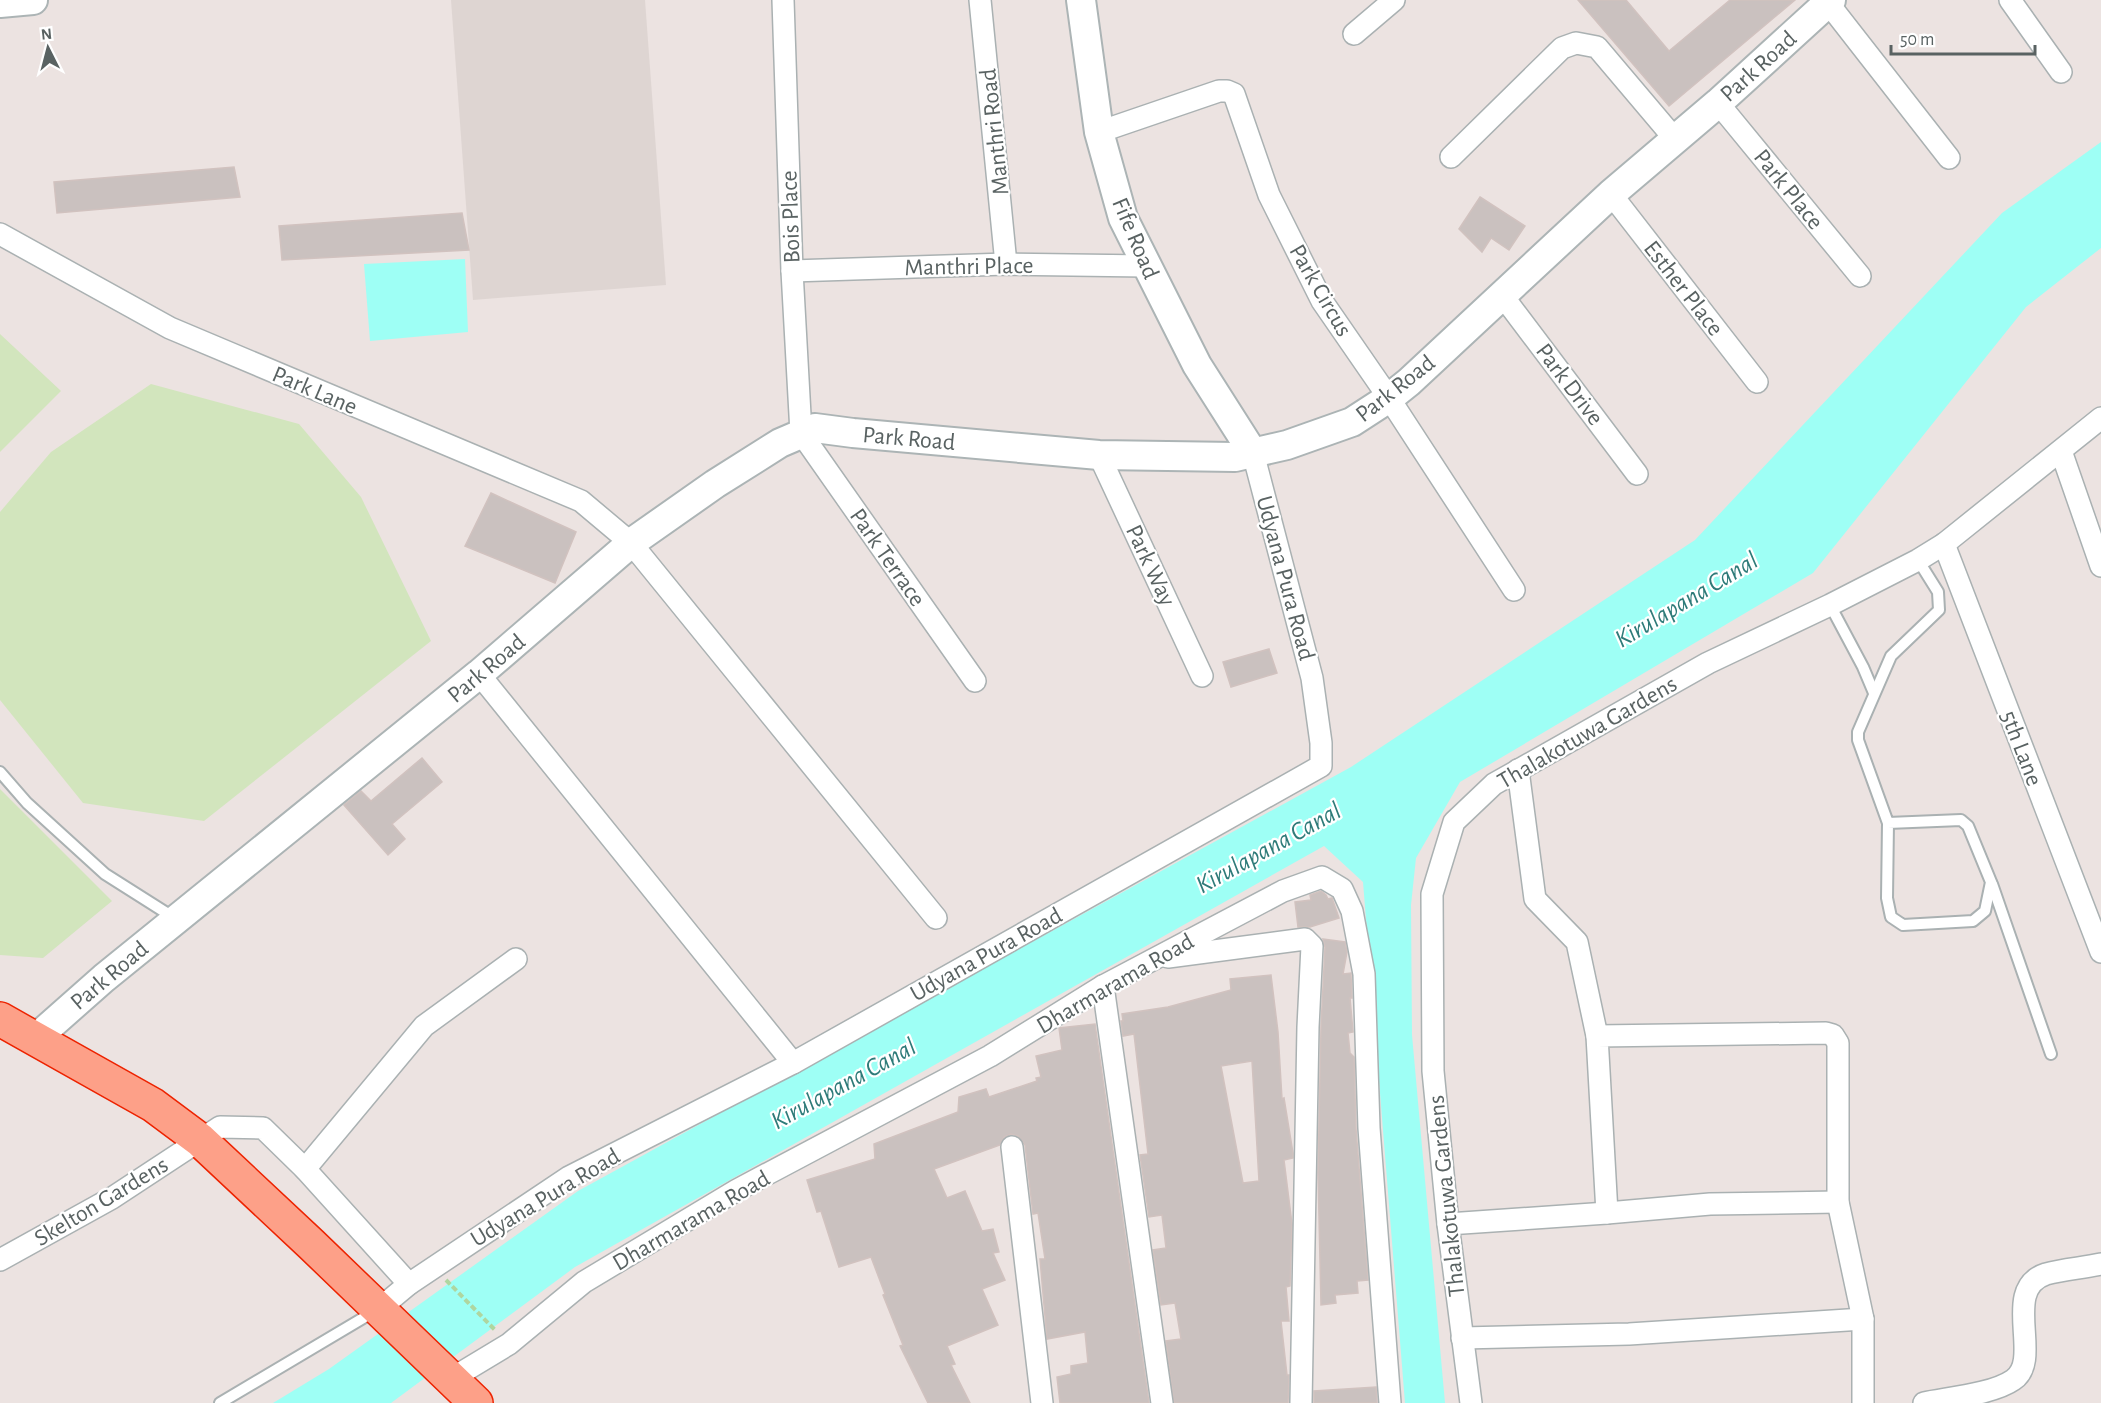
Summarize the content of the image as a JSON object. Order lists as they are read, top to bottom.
{
  "streets": {
    "main road": ["Park Road", "Fife Road"],
    "street": [
      "Manthri Road",
      "Park Place",
      "Bois Place",
      "Manthri Place",
      "Esther Place",
      "Park Circus",
      "Park Drive",
      "Park Lane",
      "Park Terrace",
      "Park Way",
      "Udyana Pura Road",
      "Thalakotuwa Gardens",
      "5th Lane",
      "Dharmarama Road",
      "Skelton Gardens"
    ]
  },
  "crossings": [
    ["Park Road", "Park Place"],
    ["Park Road", "Bois Place"],
    ["Park Road", "Fife Road"],
    ["Park Road", "Esther Place"],
    ["Park Road", "Park Circus"],
    ["Park Road", "Park Drive"],
    ["Park Road", "Park Lane"],
    ["Park Road", "Park Terrace"],
    ["Park Road", "Park Way"],
    ["Park Road", "Udyana Pura Road"],
    ["Manthri Road", "Manthri Place"],
    ["Bois Place", "Manthri Place"],
    ["Bois Place", "Park Terrace"],
    ["Fife Road", "Manthri Place"],
    ["Fife Road", "Park Circus"],
    ["Fife Road", "Udyana Pura Road"],
    ["Udyana Pura Road", "Skelton Gardens"],
    ["Thalakotuwa Gardens", "5th Lane"]
  ],
  "water": ["Kirulapana Canal"],
  "scale_bar": "50 m",
  "north": "top"
}
